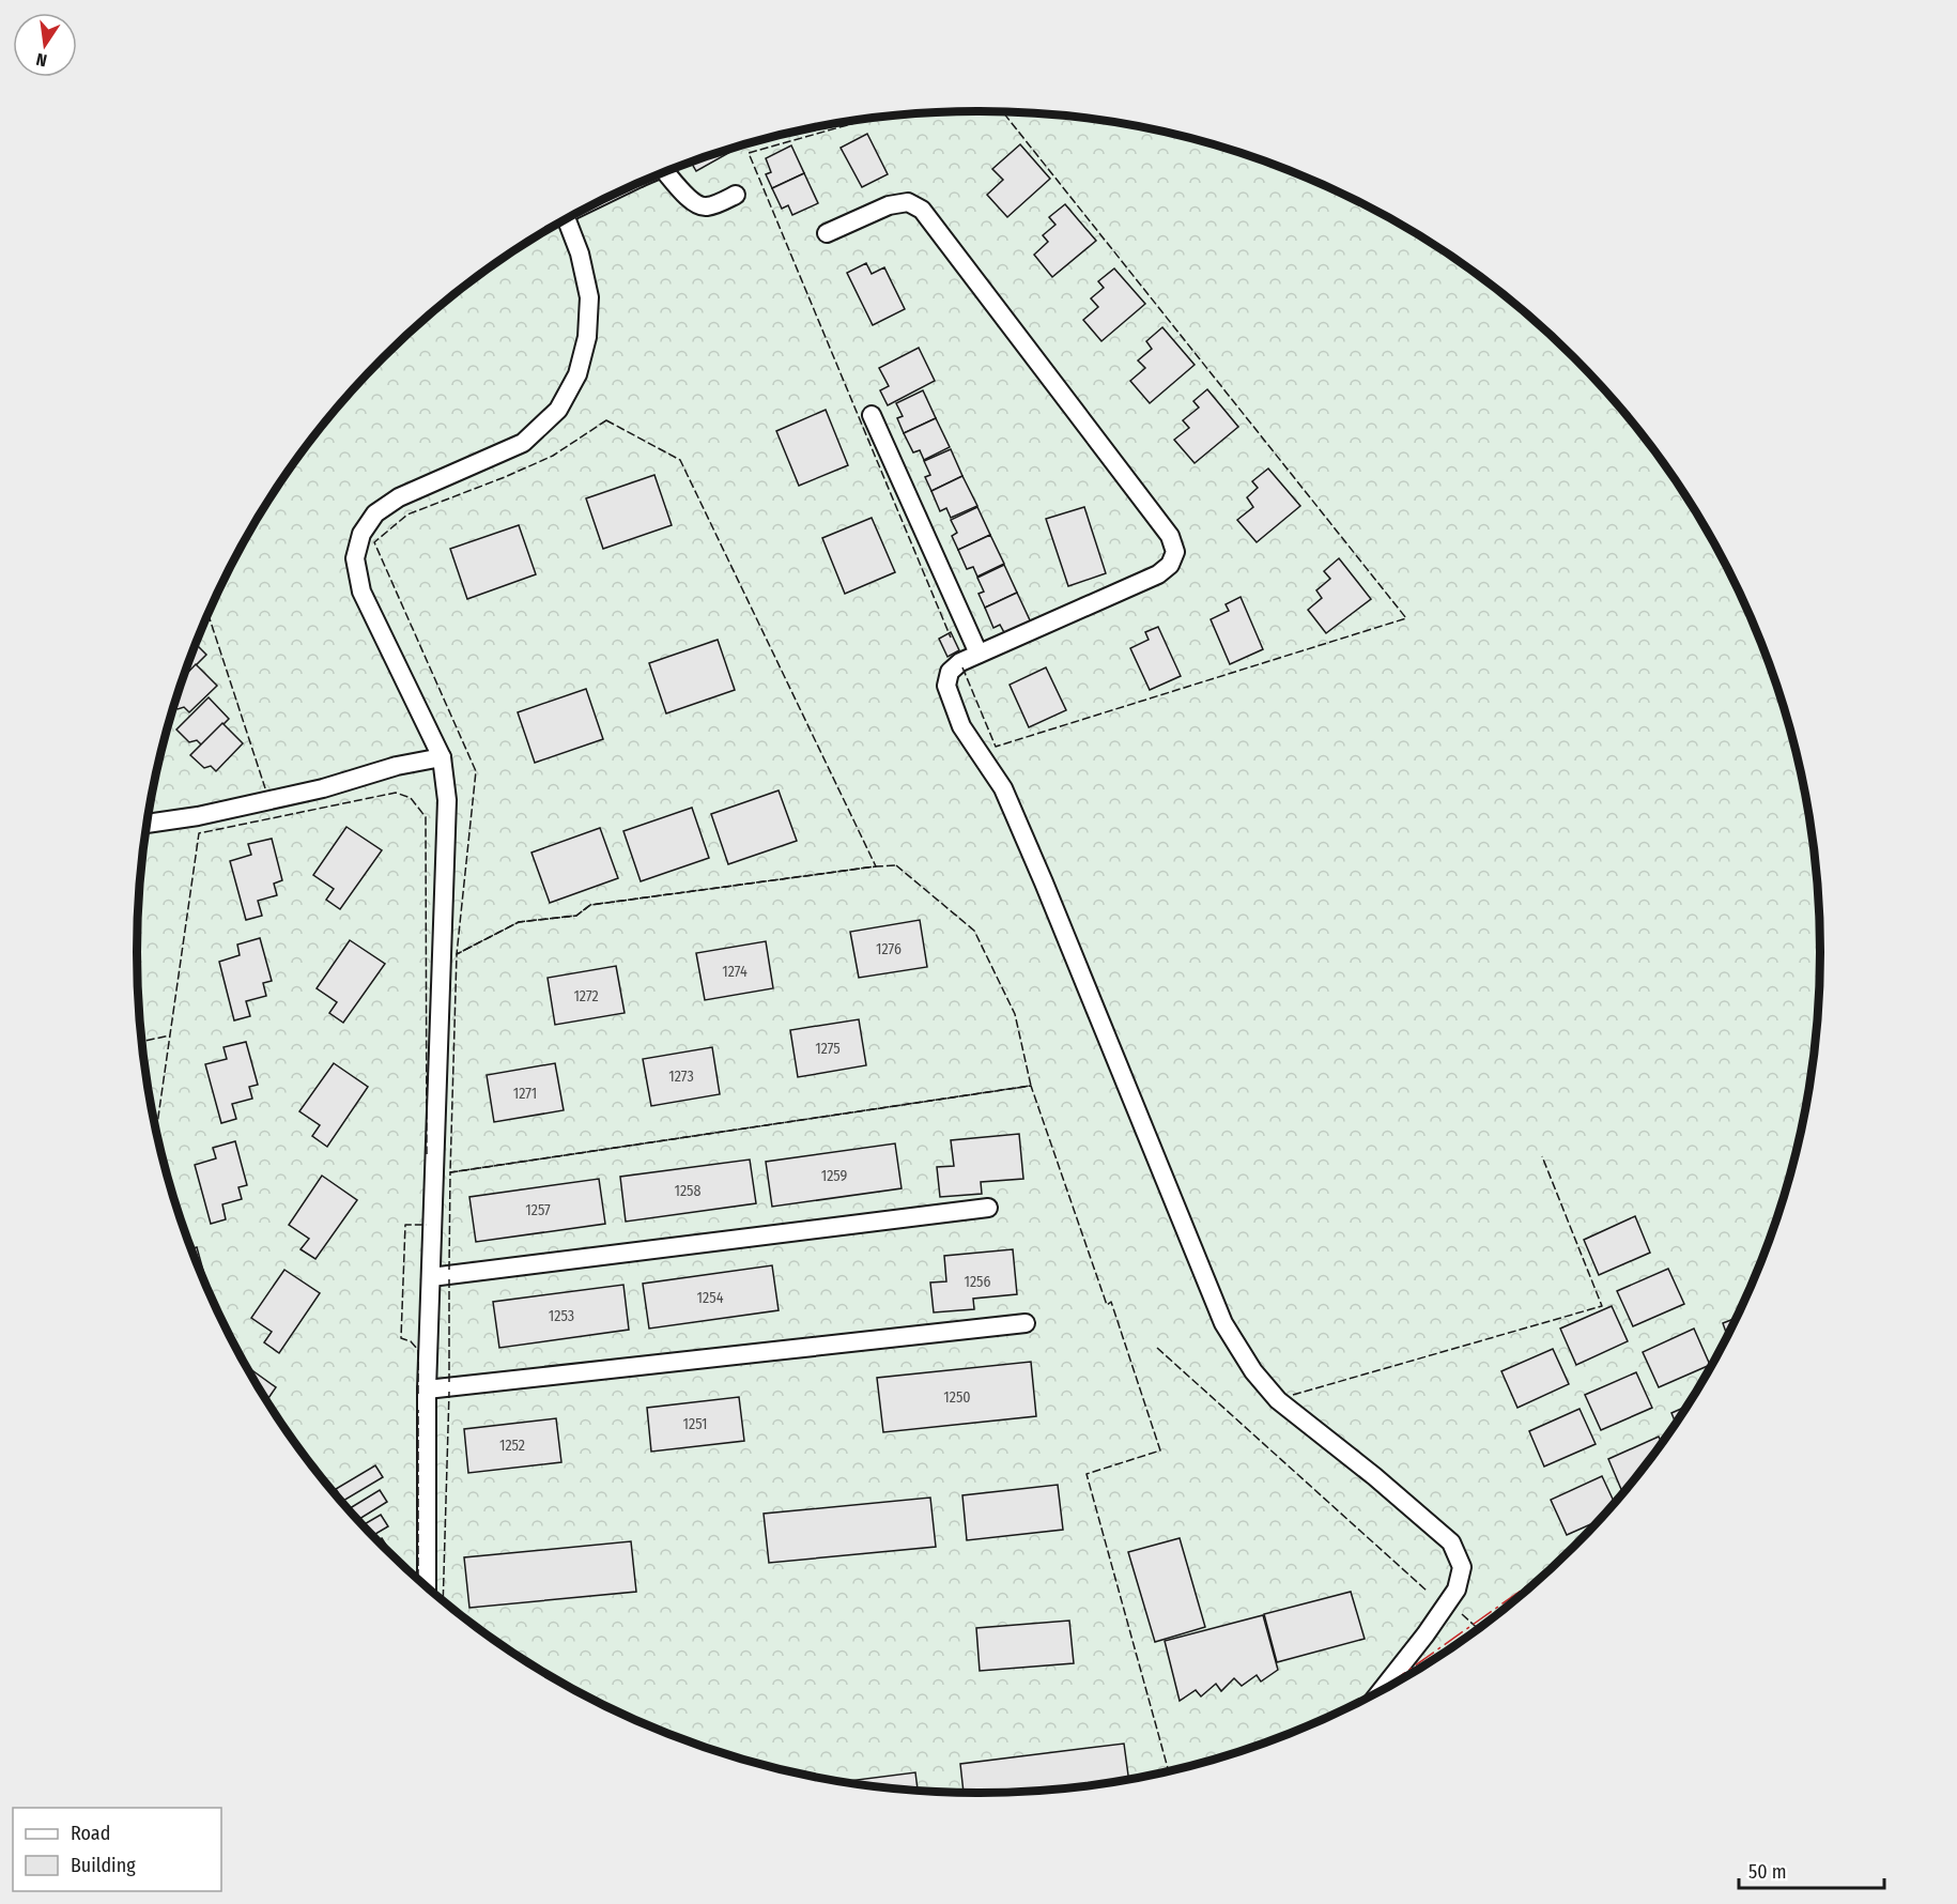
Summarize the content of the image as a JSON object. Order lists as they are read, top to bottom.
{
  "house_numbers": [
    "1276",
    "1274",
    "1272",
    "1275",
    "1273",
    "1271",
    "1259",
    "1258",
    "1257",
    "1256",
    "1254",
    "1253",
    "1250",
    "1251",
    "1252"
  ],
  "legend": ["Road", "Building"],
  "scale_bar": "50 m",
  "north": "bottom"
}
